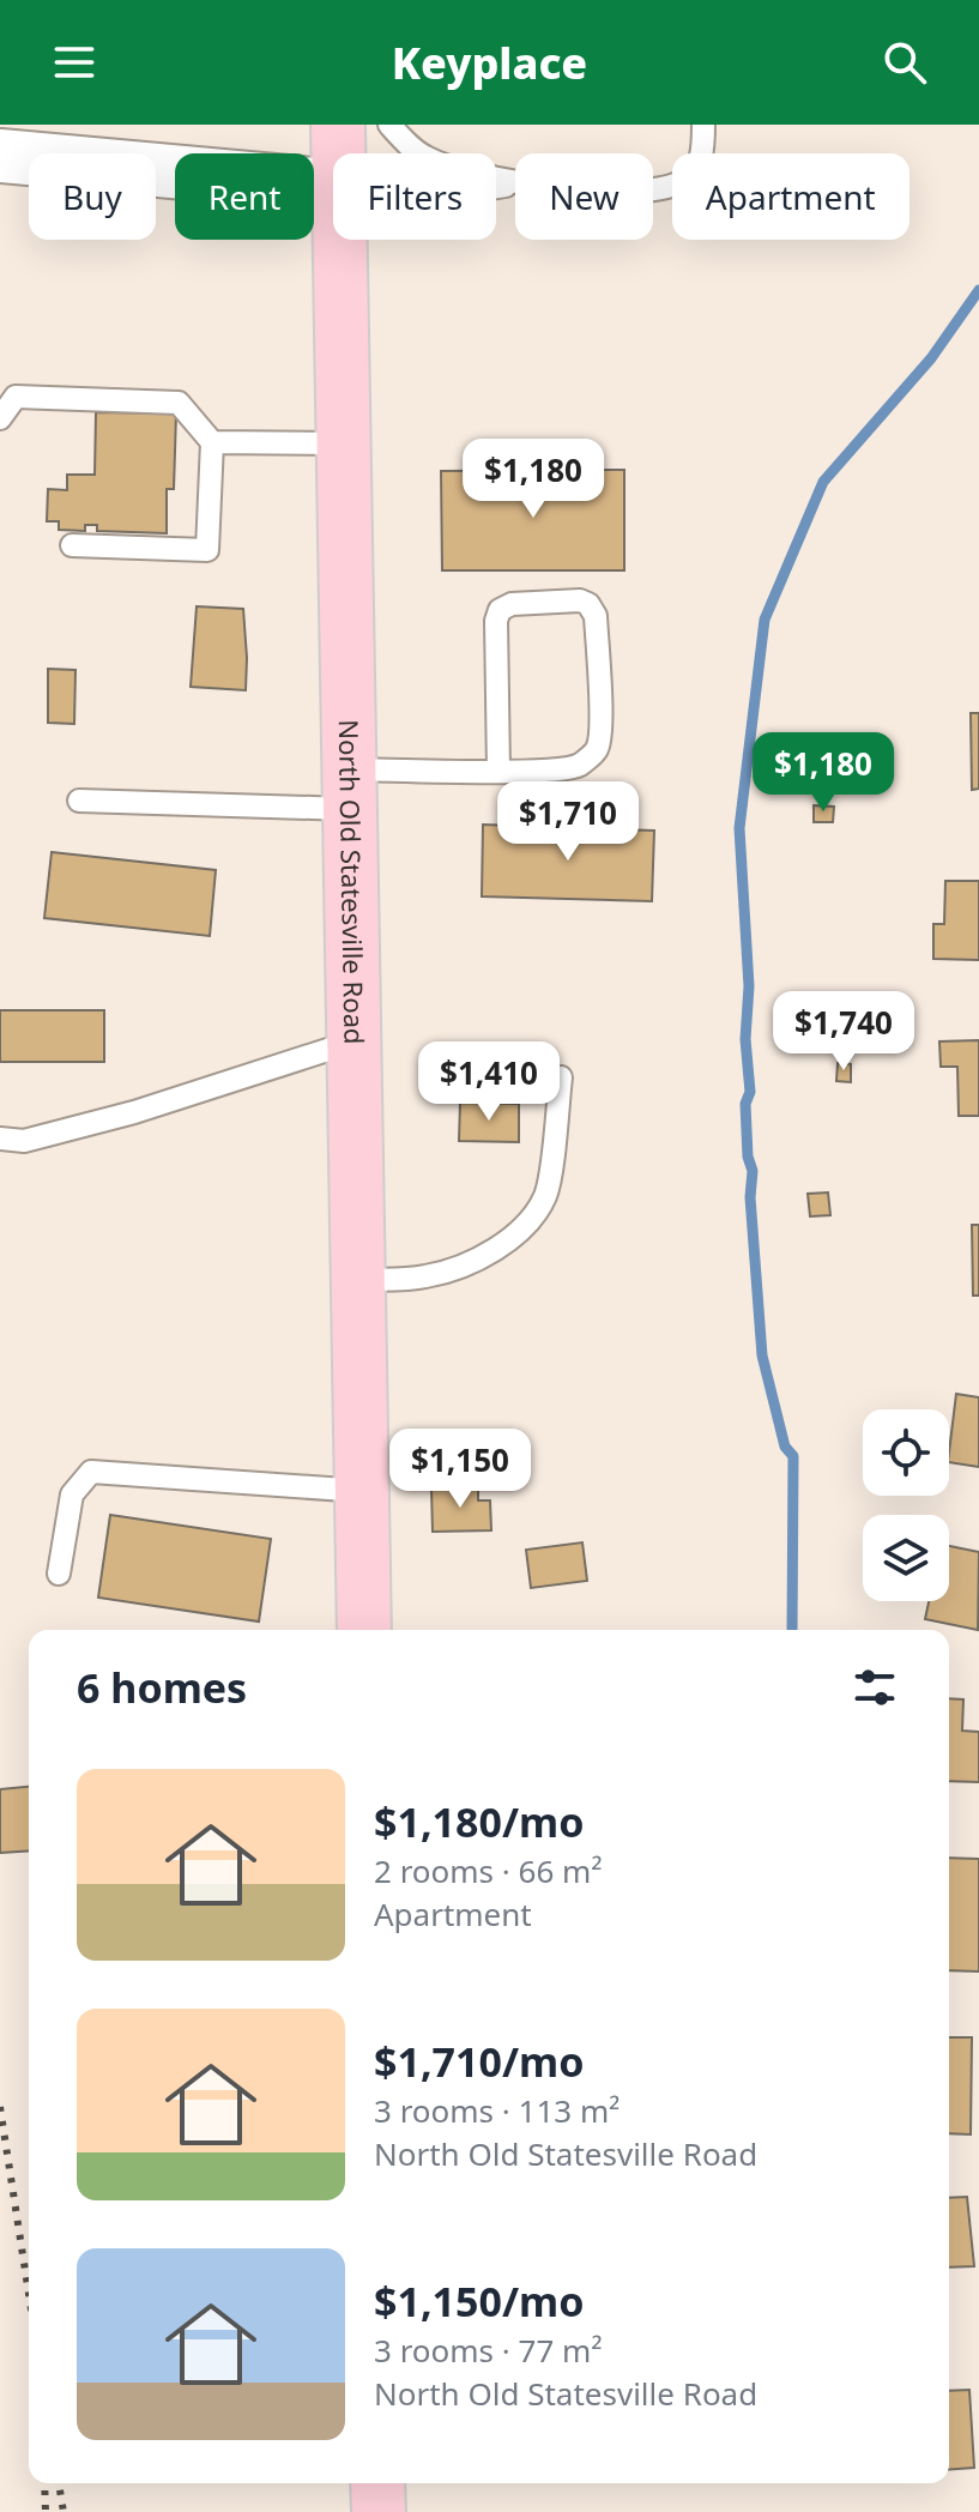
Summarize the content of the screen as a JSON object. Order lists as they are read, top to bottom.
{
  "streets": {
    "main road": ["North Old Statesville Road"]
  },
  "page": {
    "header": "Keyplace",
    "chip": [
      "Buy",
      "Rent",
      "Filters",
      "New",
      "Apartment"
    ],
    "price": [
      "$1,180",
      "$1,180",
      "$1,710",
      "$1,740",
      "$1,410",
      "$1,150"
    ],
    "heading": "6 homes",
    "list": [
      {
        "name": "$1,180/mo",
        "note": "2 rooms · 66 m² · Apartment"
      },
      {
        "name": "$1,710/mo",
        "note": "3 rooms · 113 m² · North Old Statesville Road"
      },
      {
        "name": "$1,150/mo",
        "note": "3 rooms · 77 m² · North Old Statesville Road"
      }
    ]
  }
}
